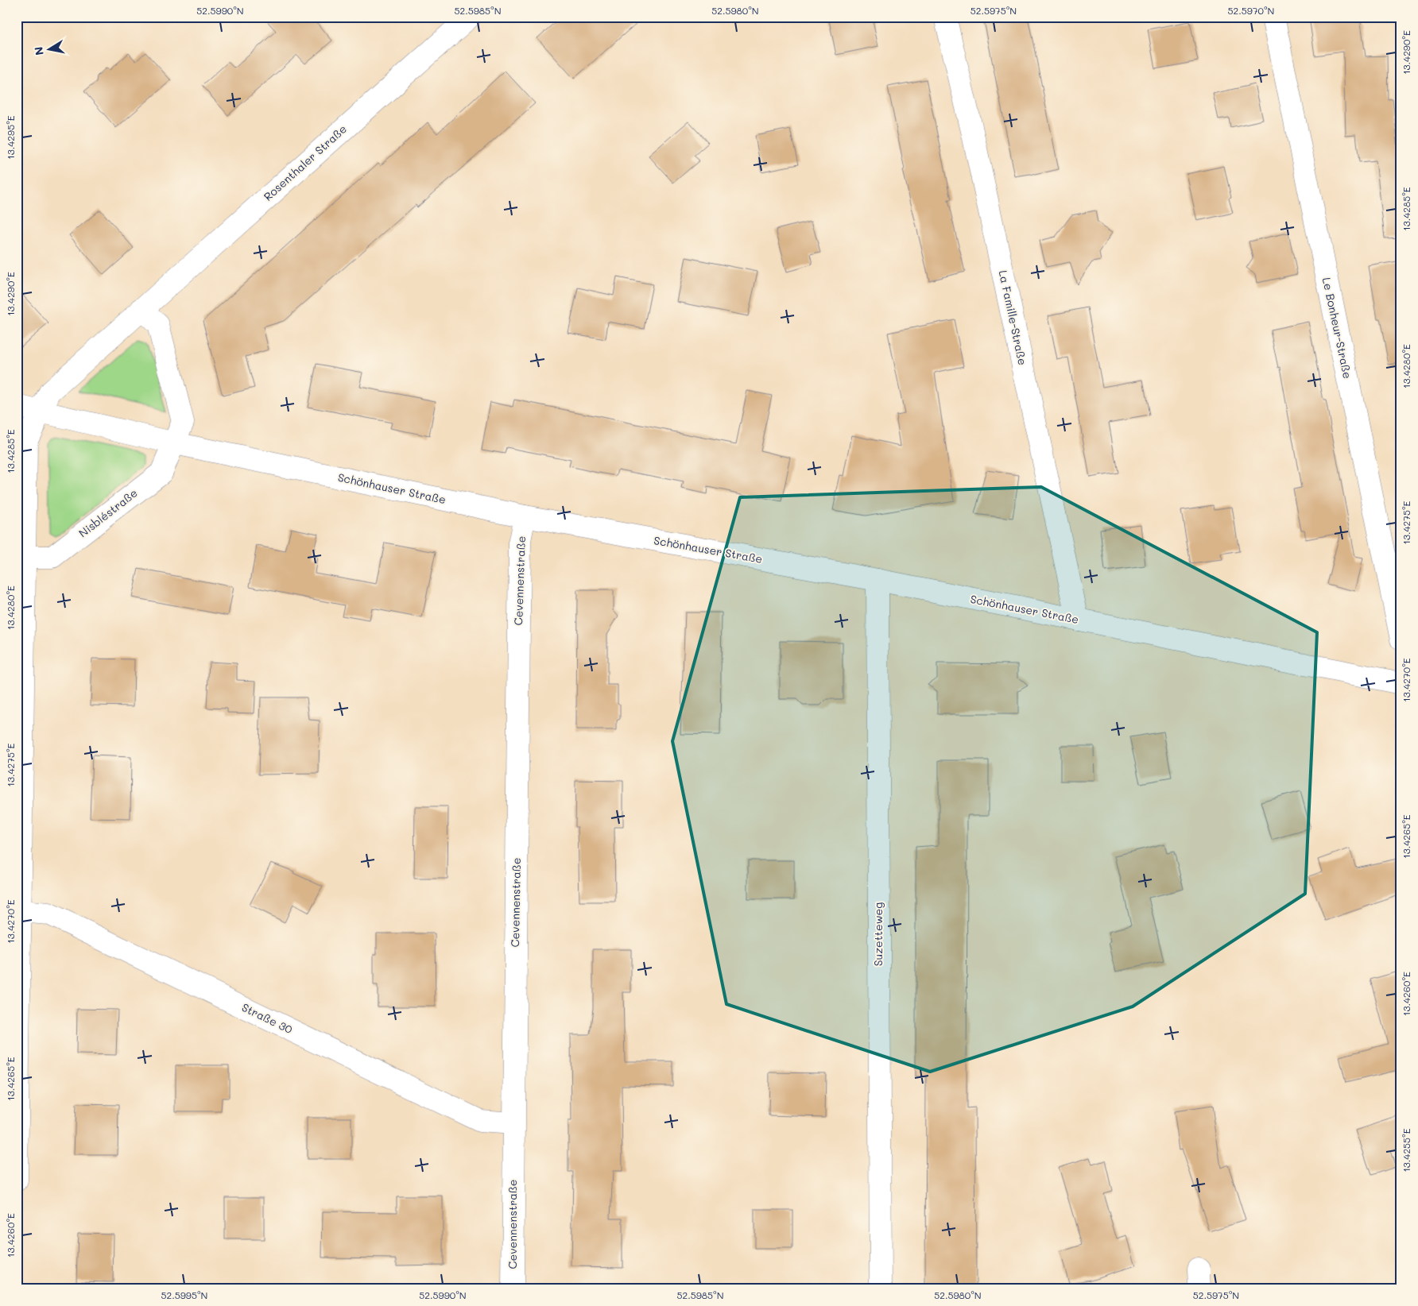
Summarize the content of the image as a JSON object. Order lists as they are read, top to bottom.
{
  "streets": {
    "street": [
      "Rosenthaler Straße",
      "La Famille-Straße",
      "Le Bonheur-Straße",
      "Schönhauser Straße",
      "Nisbléstraße",
      "Cevennenstraße",
      "Suzetteweg",
      "Straße 30"
    ]
  },
  "crossings": [
    ["Rosenthaler Straße", "Schönhauser Straße"],
    ["La Famille-Straße", "Schönhauser Straße"],
    ["Schönhauser Straße", "Nisbléstraße"],
    ["Schönhauser Straße", "Cevennenstraße"],
    ["Schönhauser Straße", "Suzetteweg"],
    ["Cevennenstraße", "Straße 30"]
  ],
  "north": "left",
  "coordinates": [
    "52.5990°N",
    "52.5985°N",
    "52.5980°N",
    "52.5975°N",
    "52.5970°N",
    "13.4290°E",
    "13.4295°E",
    "13.4285°E",
    "13.4280°E",
    "13.4275°E",
    "13.4270°E",
    "13.4265°E",
    "13.4260°E",
    "13.4255°E",
    "52.5995°N"
  ]
}
